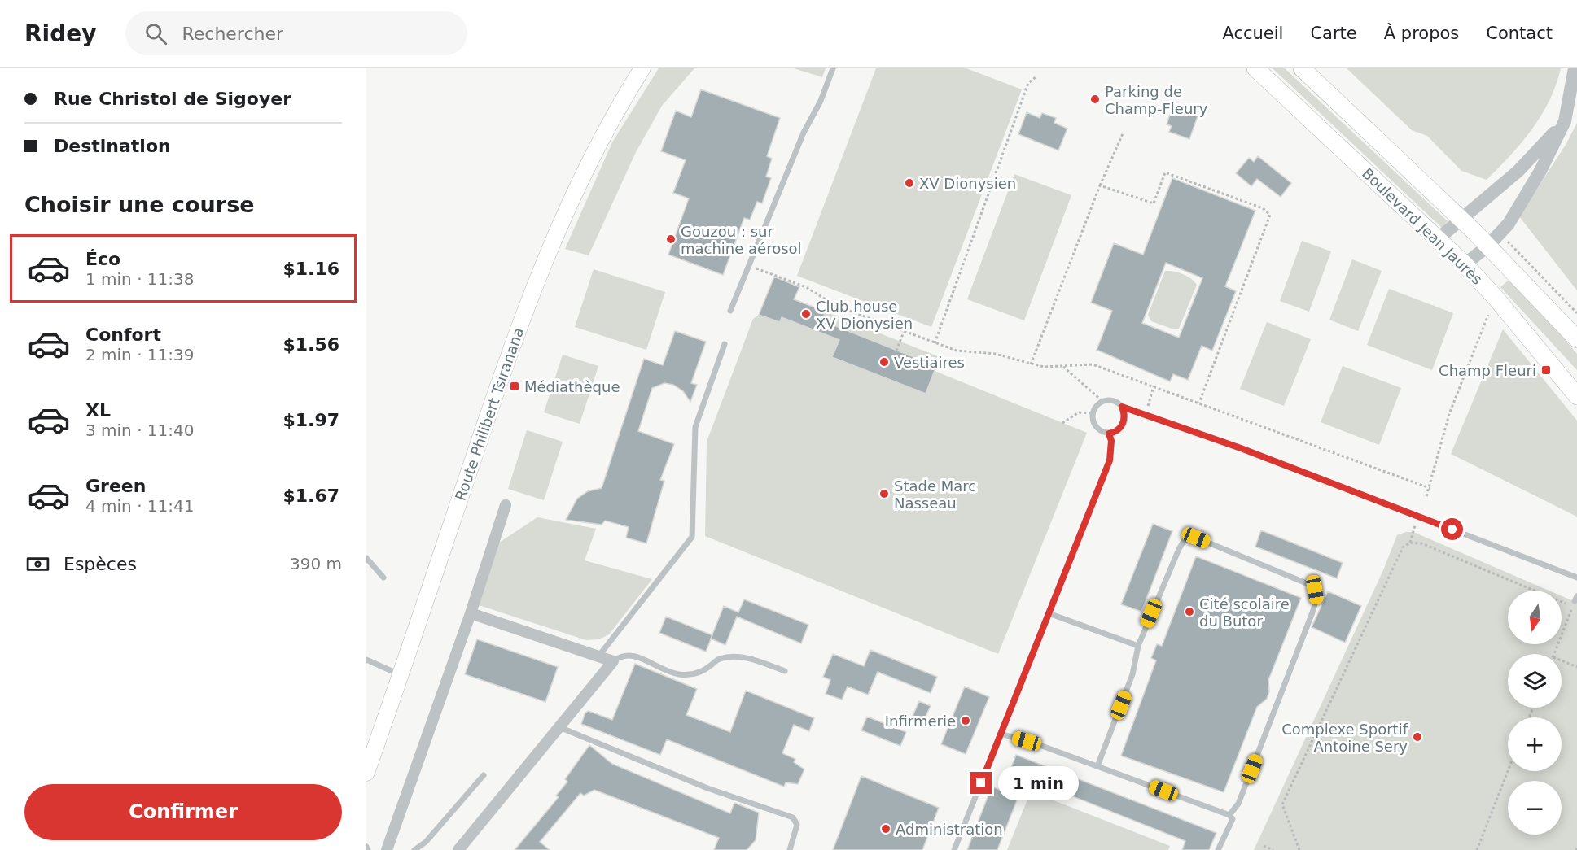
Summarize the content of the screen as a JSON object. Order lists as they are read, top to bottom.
{
  "streets": {
    "main road": ["Boulevard Jean Jaurès", "Route Philibert Tsiranana"]
  },
  "places": {
    "other": [
      "Parking de Champ-Fleury",
      "XV Dionysien",
      "Gouzou : sur machine aérosol",
      "Club house XV Dionysien",
      "Vestiaires",
      "Stade Marc Nasseau",
      "Cité scolaire du Butor",
      "Infirmerie",
      "Complexe Sportif Antoine Sery",
      "Administration"
    ],
    "transit": ["Champ Fleuri", "Médiathèque"]
  },
  "north": "bottom",
  "page": {
    "header": "Ridey",
    "search": "Rechercher",
    "nav": [
      "Accueil",
      "Carte",
      "À propos",
      "Contact"
    ],
    "banner": ["Rue Christol de Sigoyer", "Destination"],
    "heading": "Choisir une course",
    "list": [
      {
        "name": "Éco",
        "note": "1 min · 11:38",
        "value": "$1.16"
      },
      {
        "name": "Confort",
        "note": "2 min · 11:39",
        "value": "$1.56"
      },
      {
        "name": "XL",
        "note": "3 min · 11:40",
        "value": "$1.97"
      },
      {
        "name": "Green",
        "note": "4 min · 11:41",
        "value": "$1.67"
      }
    ],
    "pay": ["Espèces", "390 m"],
    "map_buttons": ["+", "−"],
    "bubble": "1 min",
    "buttons": "Confirmer"
  }
}
